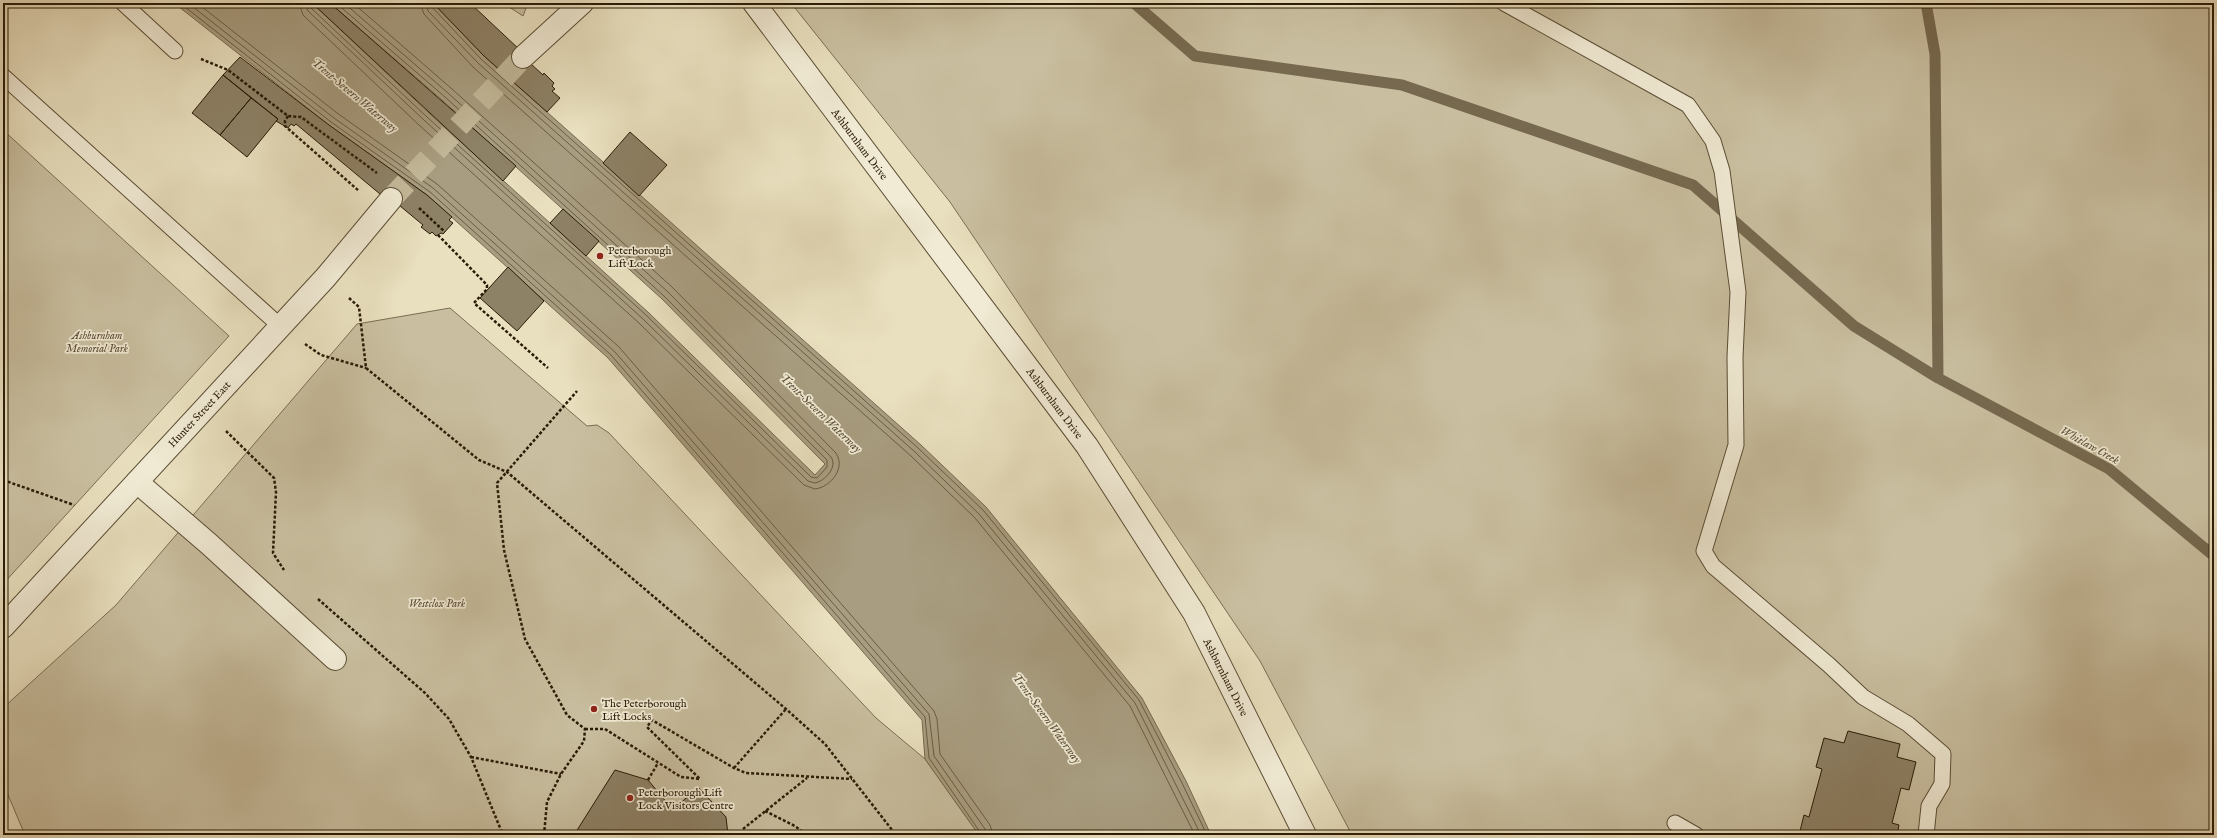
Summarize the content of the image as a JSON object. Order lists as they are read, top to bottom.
{
  "streets": {
    "street": ["Ashburnham Drive", "Hunter Street East"]
  },
  "water": ["Trent–Severn Waterway", "Whitlaw Creek"],
  "parks": ["Ashburnham Memorial Park", "Westclox Park"],
  "places": ["Peterborough Lift Lock", "The Peterborough Lift Locks", "Peterborough Lift Lock Visitors Centre"]
}
